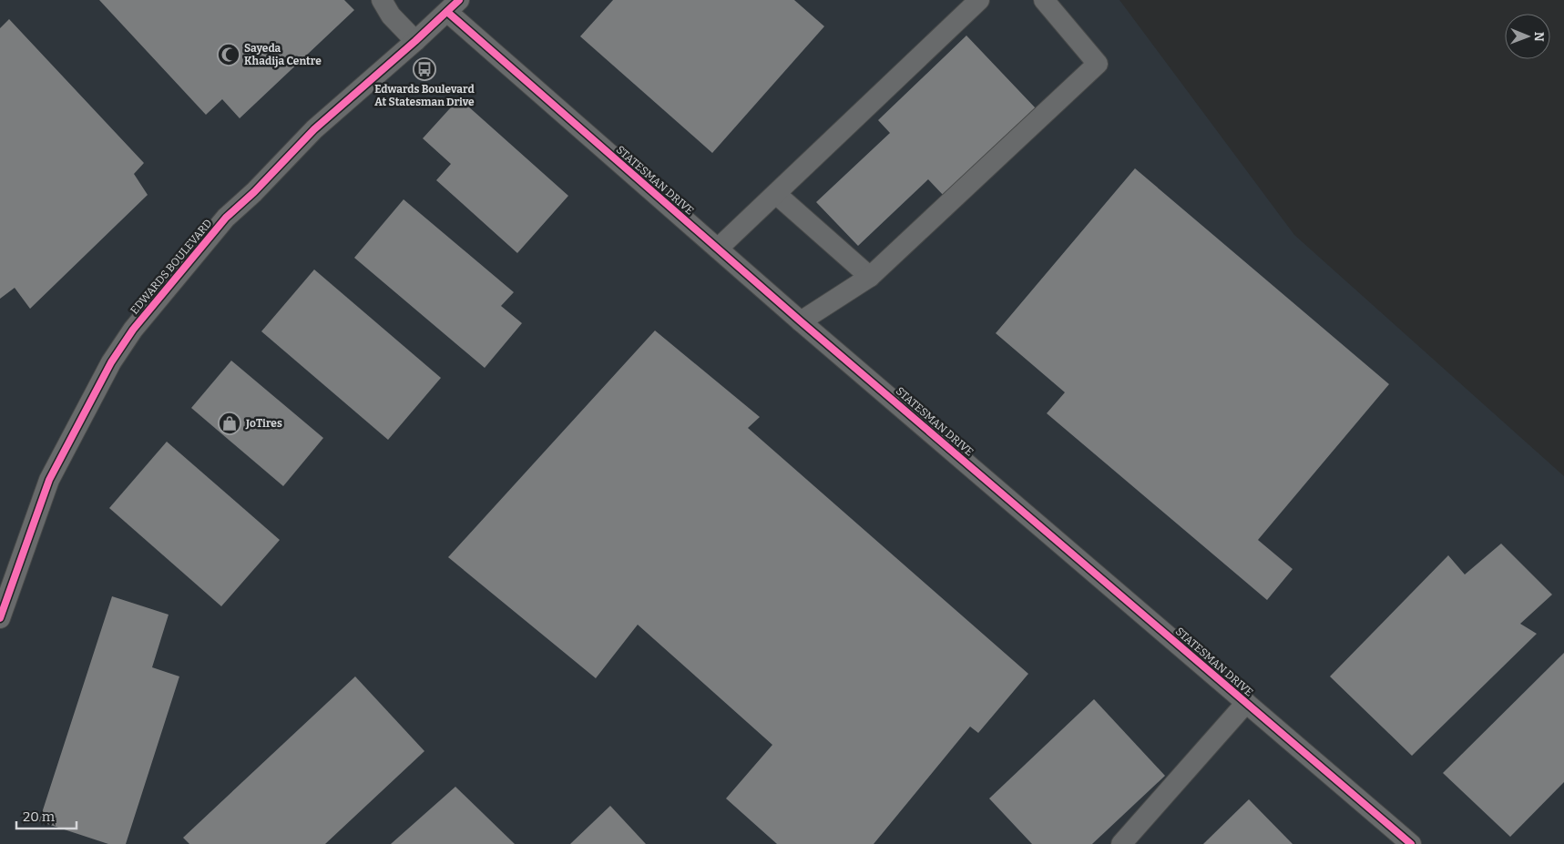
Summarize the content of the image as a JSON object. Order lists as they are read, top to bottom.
{
  "streets": {
    "street": ["STATESMAN DRIVE", "EDWARDS BOULEVARD"]
  },
  "crossings": [
    ["STATESMAN DRIVE", "EDWARDS BOULEVARD"]
  ],
  "places": {
    "mosque": ["Sayeda Khadija Centre"],
    "bus stop": ["Edwards Boulevard At Statesman Drive"],
    "shop": ["JoTires"]
  },
  "scale_bar": "20 m",
  "north": "right"
}
